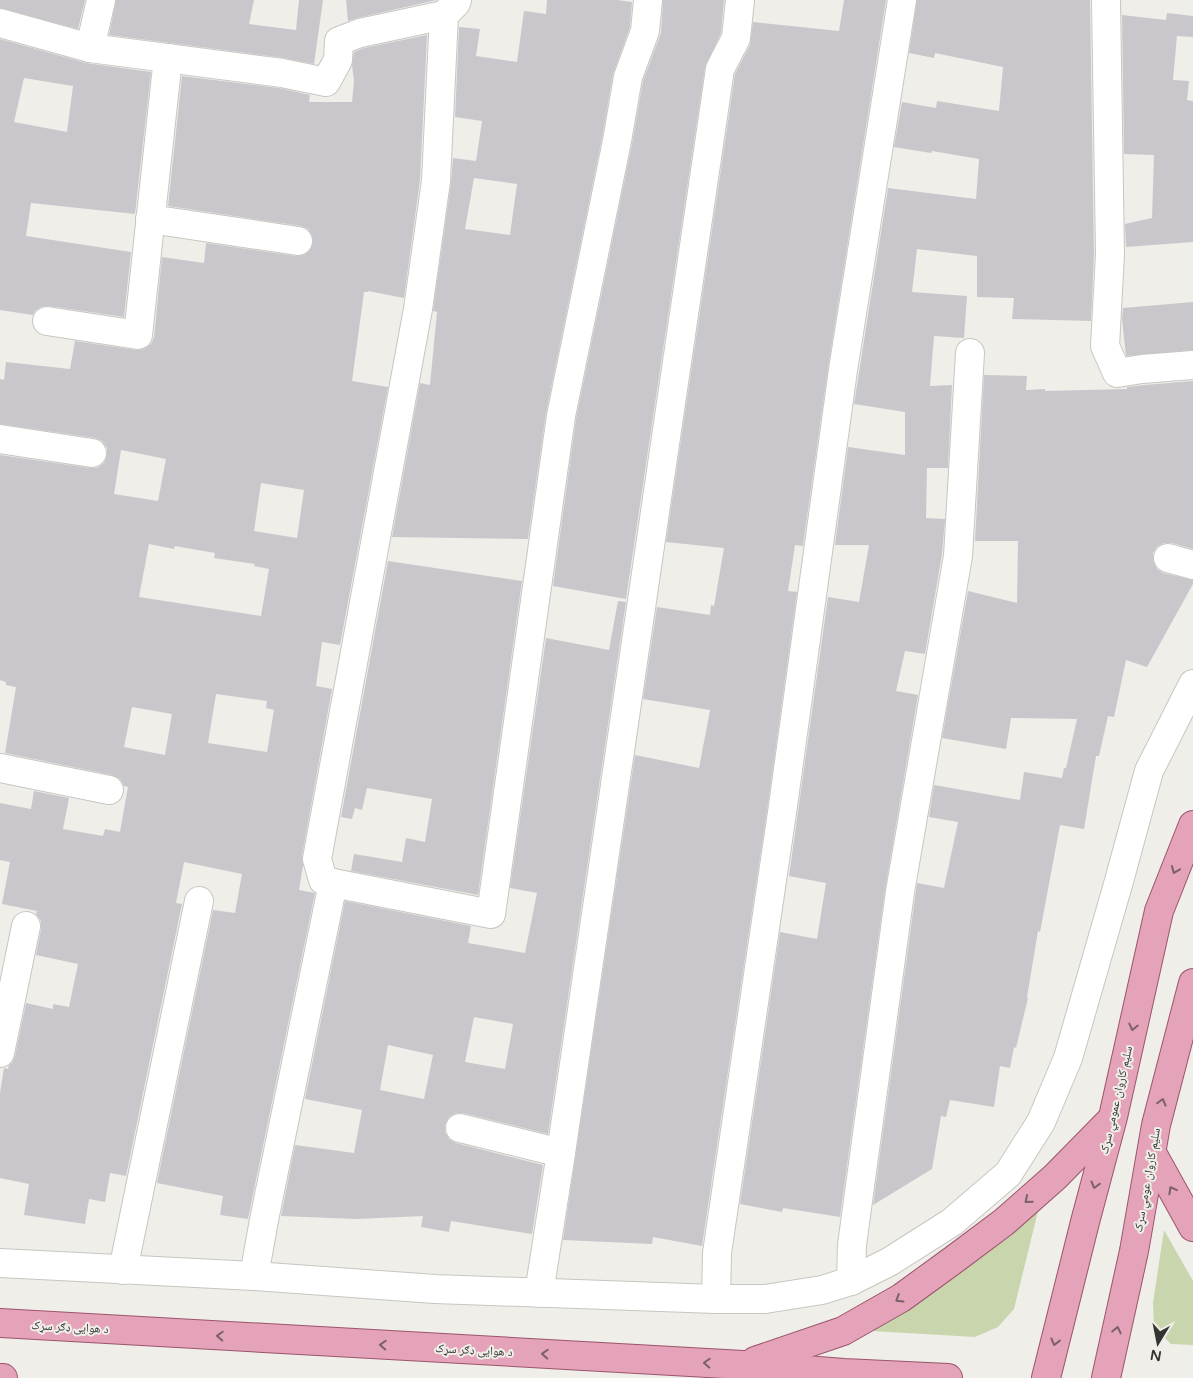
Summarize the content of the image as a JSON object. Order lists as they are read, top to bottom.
{
  "streets": {
    "main road": ["سلیم کاروان عمومي سړک", "سلیم کاروان عومي سړک", "د هوایی ډګر سړک"]
  },
  "one_way": ["سلیم کاروان عمومي سړک", "سلیم کاروان عومي سړک", "د هوایی ډګر سړک"],
  "north": "bottom"
}
